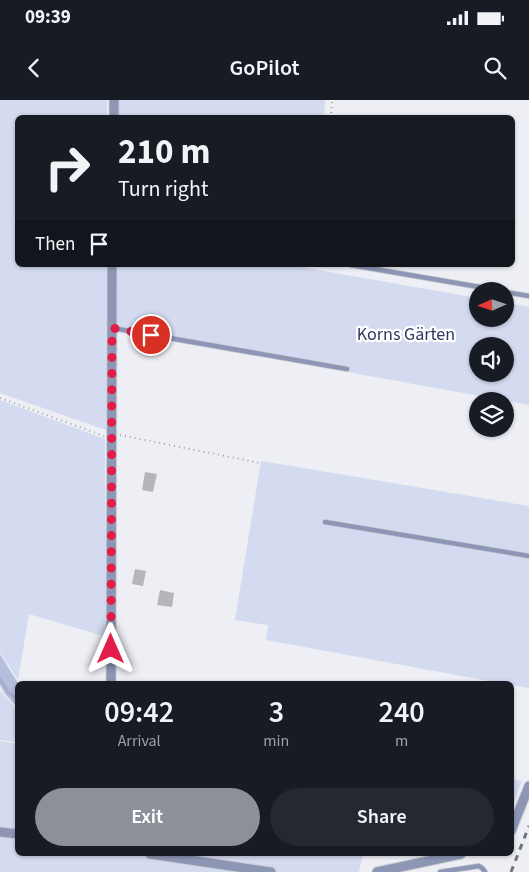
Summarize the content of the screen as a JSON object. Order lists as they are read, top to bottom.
{
  "parks": ["Korns Gärten"],
  "north": "left",
  "page": {
    "status": "09:39",
    "header": "GoPilot",
    "turn": ["210 m", "Turn right"],
    "then": "Then",
    "eta": [
      "09:42",
      "Arrival",
      "3",
      "min",
      "240",
      "m"
    ],
    "buttons": ["Exit", "Share"]
  }
}
